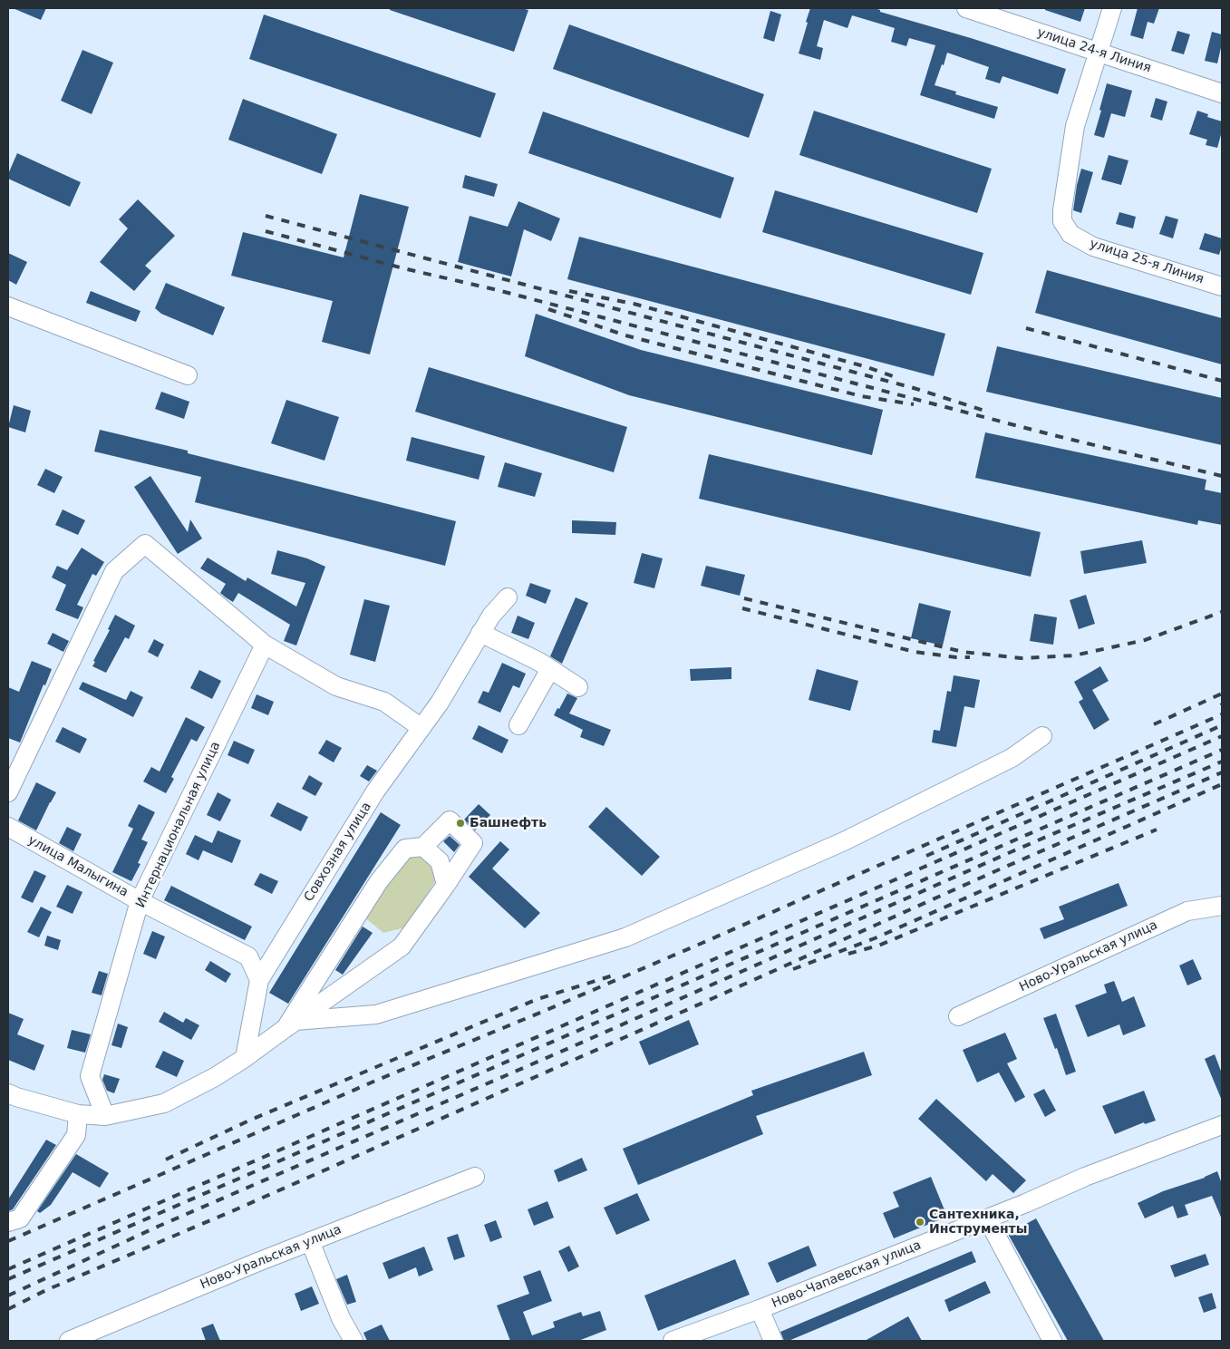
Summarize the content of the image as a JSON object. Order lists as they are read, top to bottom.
{
  "streets": {
    "street": [
      "улица 24-я Линия",
      "улица 25-я Линия",
      "Интернациональная улица",
      "Совхозная улица",
      "улица Малыгина",
      "Ново-Уральская улица",
      "Ново-Чапаевская улица"
    ]
  },
  "crossings": [
    ["улица 24-я Линия", "улица 25-я Линия"],
    ["Интернациональная улица", "улица Малыгина"],
    ["Совхозная улица", "улица Малыгина"]
  ],
  "places": ["Башнефть", "Сантехника, Инструменты"]
}
